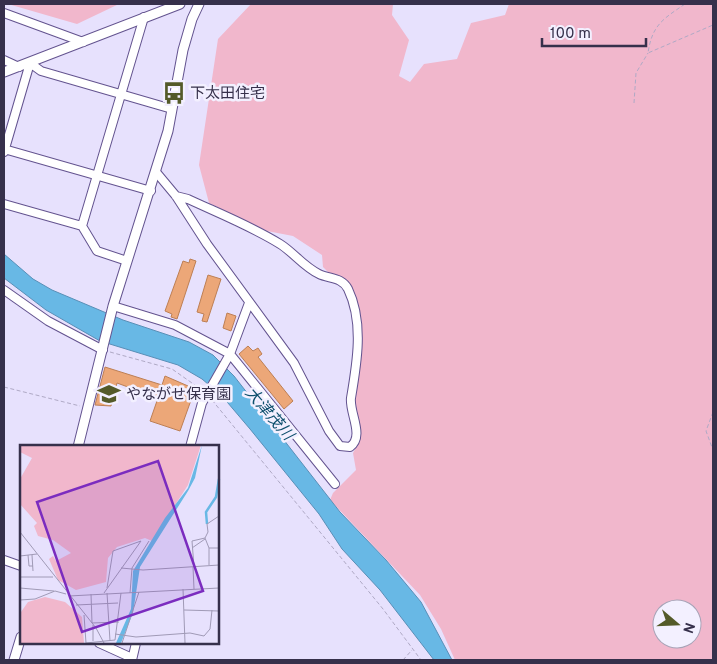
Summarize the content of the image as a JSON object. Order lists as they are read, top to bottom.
{
  "water": ["大津茂川"],
  "places": {
    "bus stop": ["下太田住宅"],
    "school or university": ["やながせ保育園"]
  },
  "scale_bar": "100 m",
  "north": "right"
}
